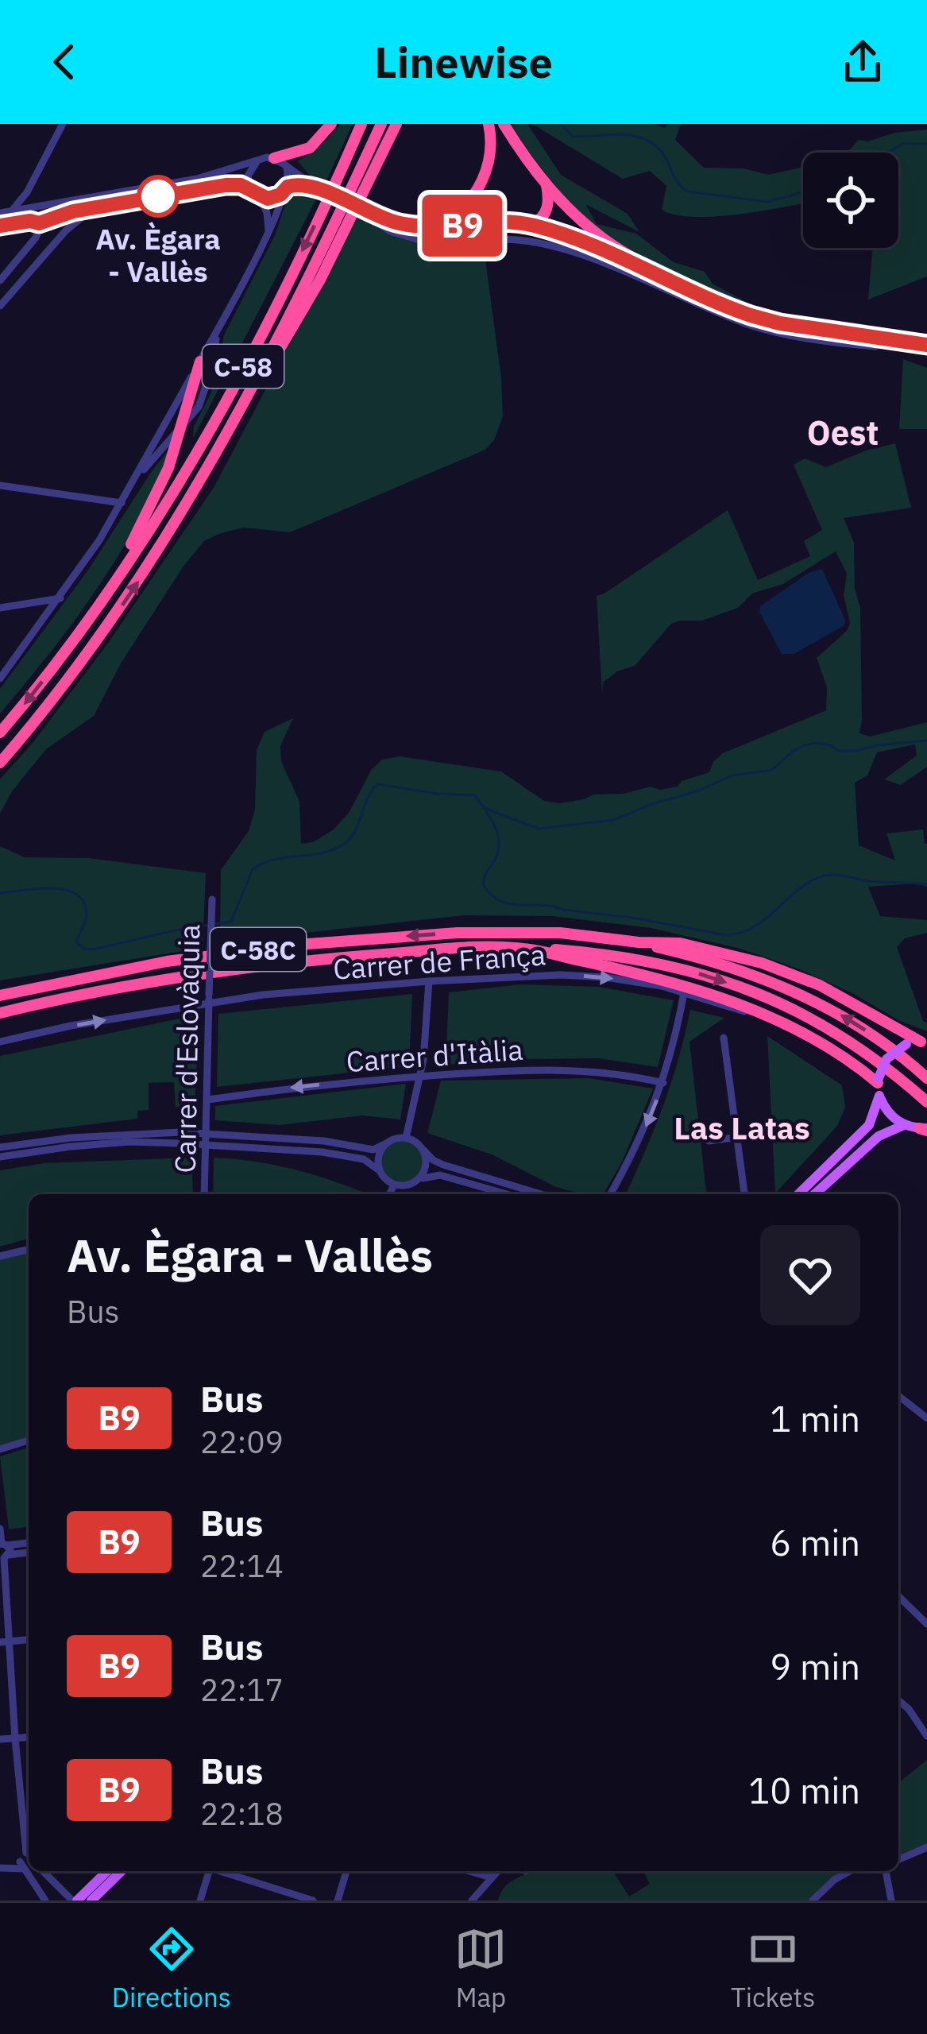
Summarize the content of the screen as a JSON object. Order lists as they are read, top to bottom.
{
  "streets": {
    "highway": ["C-58", "C-58C"],
    "street": ["Carrer de França", "Carrer d'Eslovàquia", "Carrer d'Itàlia"]
  },
  "crossings": [
    ["Carrer de França", "Carrer d'Eslovàquia"],
    ["Carrer d'Eslovàquia", "Carrer d'Itàlia"]
  ],
  "one_way": ["Carrer de França"],
  "districts": ["Oest", "Las Latas"],
  "places": ["Av. Ègara - Vallès"],
  "lines": ["bus line B9"],
  "page": {
    "header": "Linewise",
    "on_map": "B9",
    "heading": ["Av. Ègara - Vallès", "Bus"],
    "list": [
      {
        "mark": "B9",
        "name": "Bus",
        "note": "22:09",
        "value": "1 min"
      },
      {
        "mark": "B9",
        "name": "Bus",
        "note": "22:14",
        "value": "6 min"
      },
      {
        "mark": "B9",
        "name": "Bus",
        "note": "22:17",
        "value": "9 min"
      },
      {
        "mark": "B9",
        "name": "Bus",
        "note": "22:18",
        "value": "10 min"
      }
    ],
    "tabs": ["Directions", "Map", "Tickets"]
  }
}
